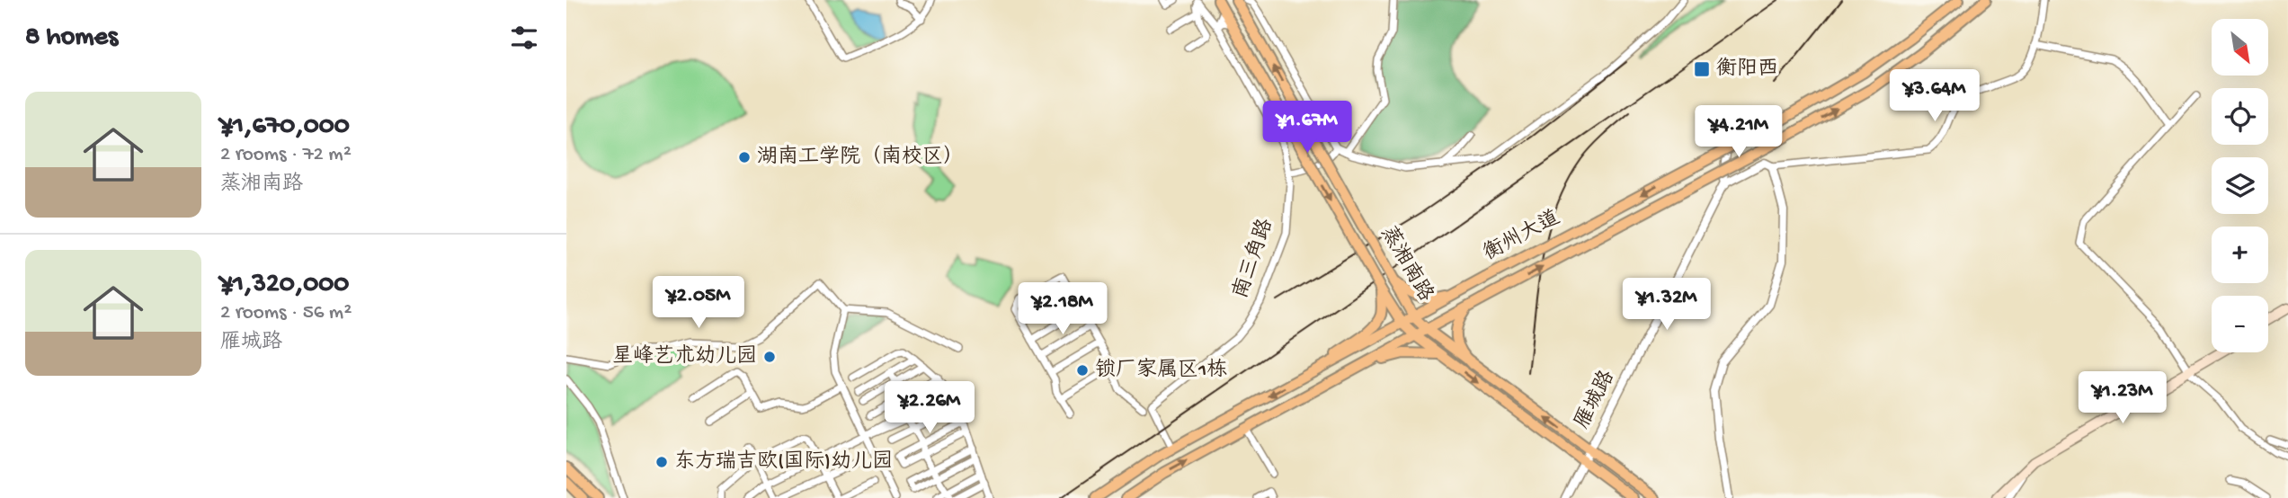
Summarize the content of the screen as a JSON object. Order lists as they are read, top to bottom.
{
  "streets": {
    "main road": ["衡州大道", "蒸湘南路"],
    "street": ["南三角路", "雁城路"]
  },
  "crossings": [
    ["衡州大道", "南三角路"],
    ["衡州大道", "蒸湘南路"],
    ["蒸湘南路", "雁城路"]
  ],
  "places": {
    "transit": ["衡阳西"],
    "other": [
      "湖南工学院（南校区）",
      "星峰艺术幼儿园",
      "锁厂家属区1栋",
      "东方瑞吉欧(国际)幼儿园"
    ]
  },
  "north": "bottom right",
  "page": {
    "heading": "8 homes",
    "map_buttons": ["+", "−"],
    "price": [
      "¥3.64M",
      "¥1.67M",
      "¥4.21M",
      "¥2.05M",
      "¥1.32M",
      "¥2.18M",
      "¥1.23M",
      "¥2.26M"
    ],
    "list": [
      {
        "name": "¥1,670,000",
        "note": "2 rooms · 72 m² · 蒸湘南路"
      },
      {
        "name": "¥1,320,000",
        "note": "2 rooms · 56 m² · 雁城路"
      }
    ]
  }
}
